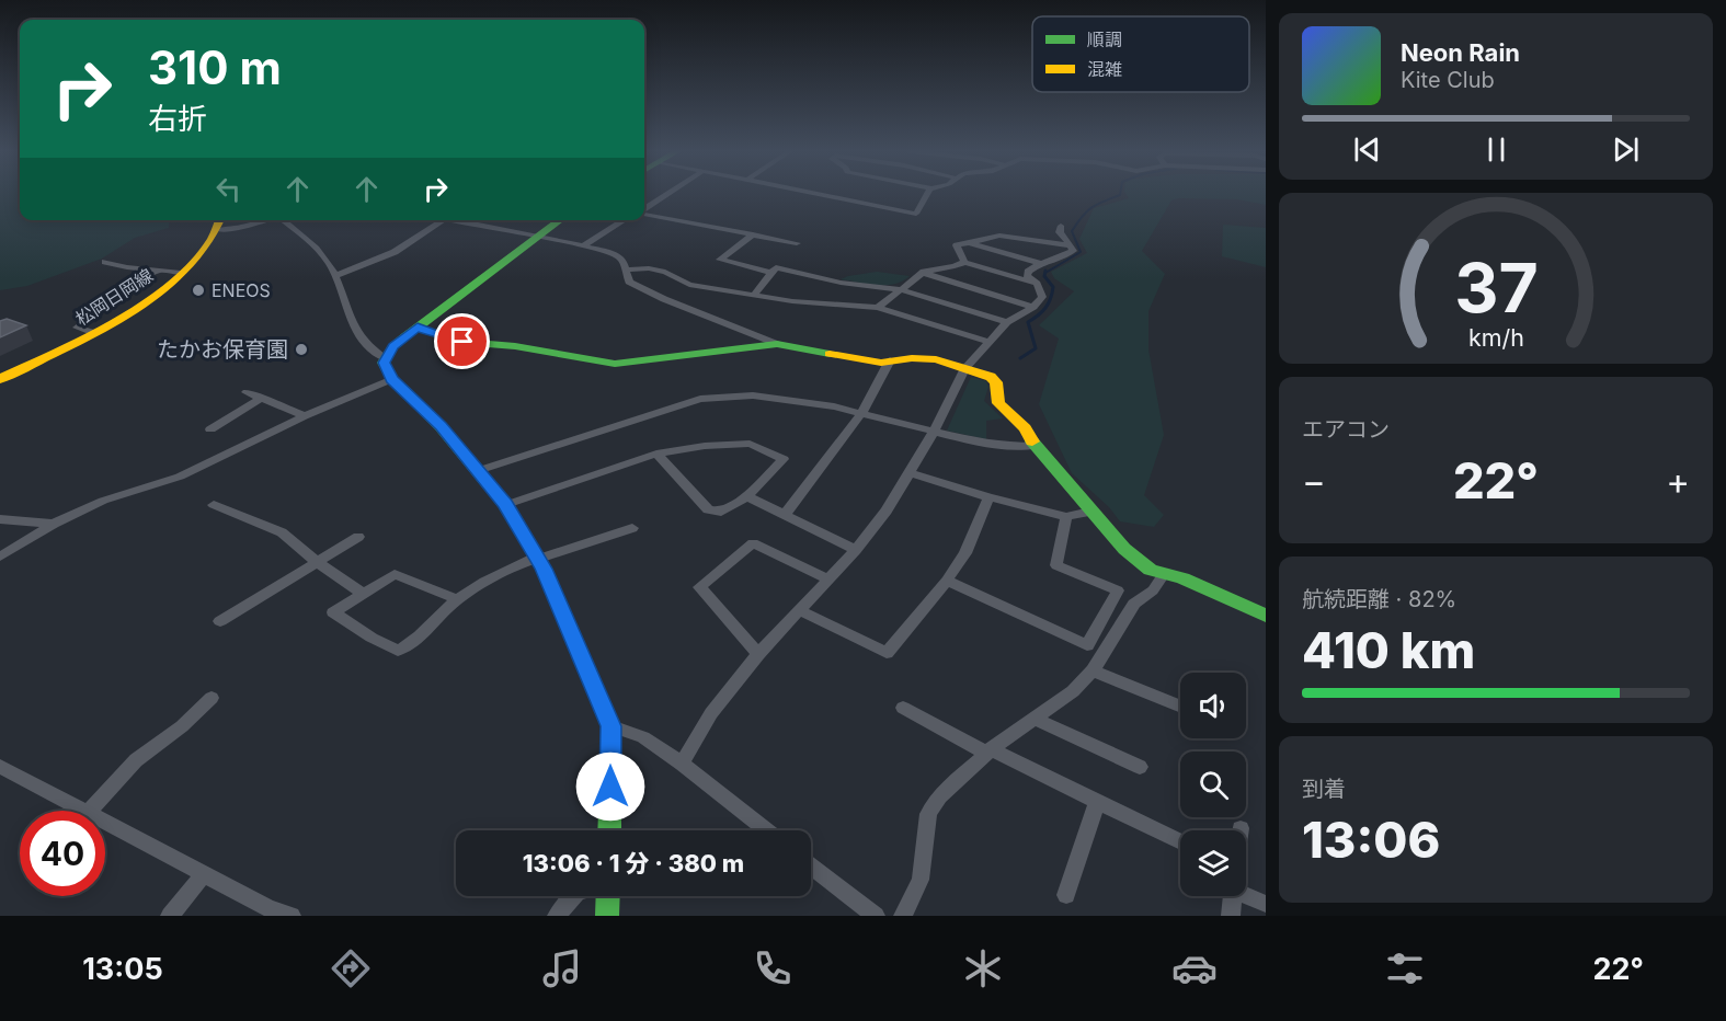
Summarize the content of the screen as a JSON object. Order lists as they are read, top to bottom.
{
  "streets": {
    "street": ["松岡日岡線"]
  },
  "places": ["ENEOS", "たかお保育園"],
  "legend": ["順調", "混雑"],
  "page": {
    "turn": ["310 m", "右折"],
    "song": ["Neon Rain", "Kite Club"],
    "tile": [
      "エアコン",
      ["航続距離 · 82%", "410 km"],
      ["到着", "13:06"]
    ],
    "heat": ["−", "22°", "+"],
    "limit": "40",
    "trip": "13:06 · 1 分 · 380 m",
    "tabs": ["13:05", "22°"],
    "gauge": ["37", "km/h"]
  }
}
